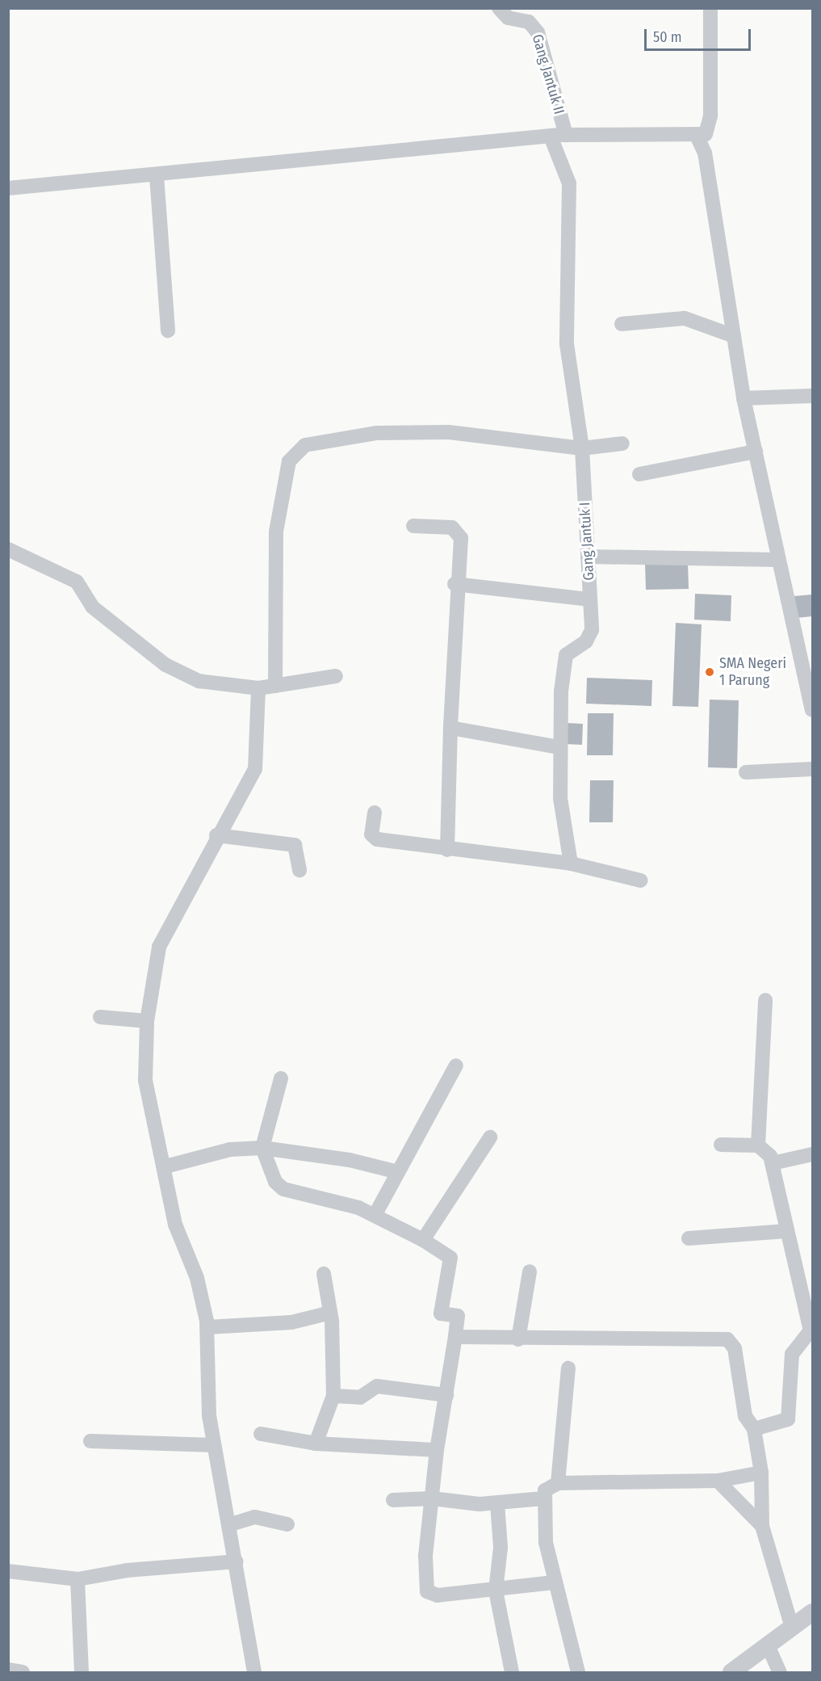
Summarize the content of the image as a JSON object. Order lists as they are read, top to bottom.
{
  "streets": {
    "street": ["Gang Jantuk II", "Gang Jantuk I"]
  },
  "places": ["SMA Negeri 1 Parung"],
  "scale_bar": "50 m"
}
